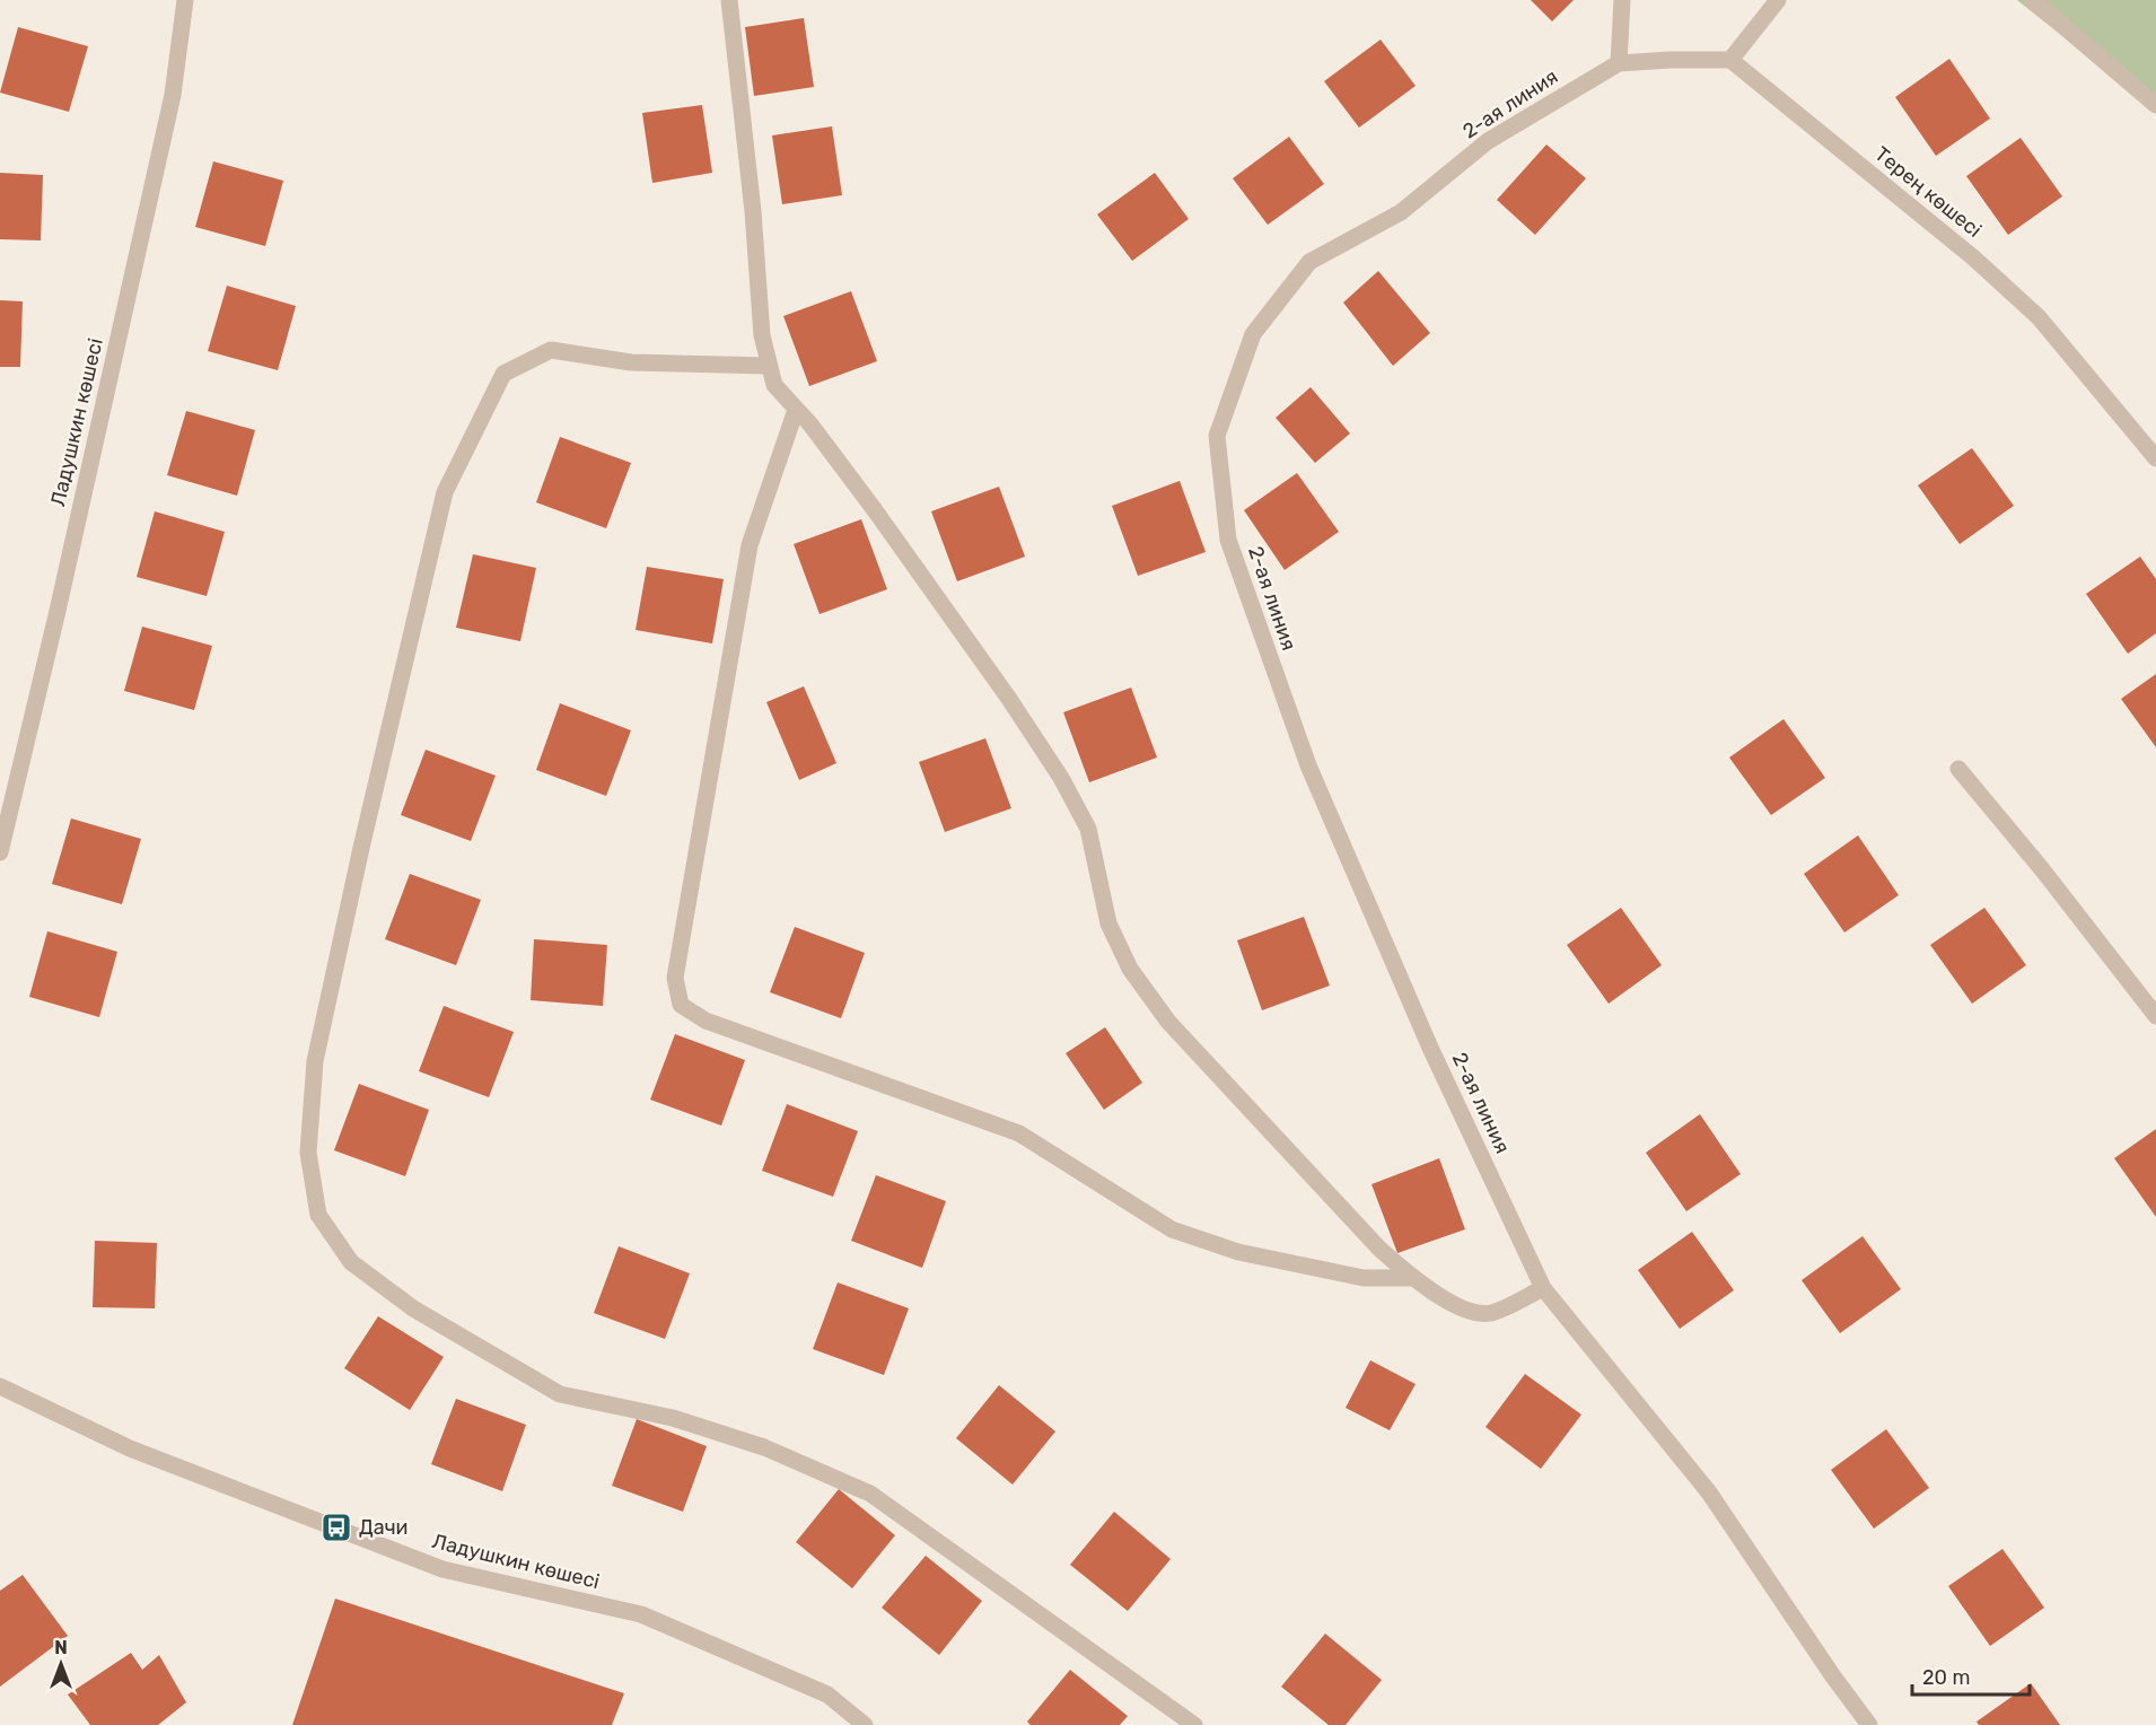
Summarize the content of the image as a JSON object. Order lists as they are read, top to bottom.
{
  "streets": {
    "street": ["2-ая линия", "Терең көшесі", "Ладушкин көшесі"]
  },
  "places": {
    "bus stop": ["Дачи"]
  },
  "scale_bar": "20 m",
  "north": "top"
}
